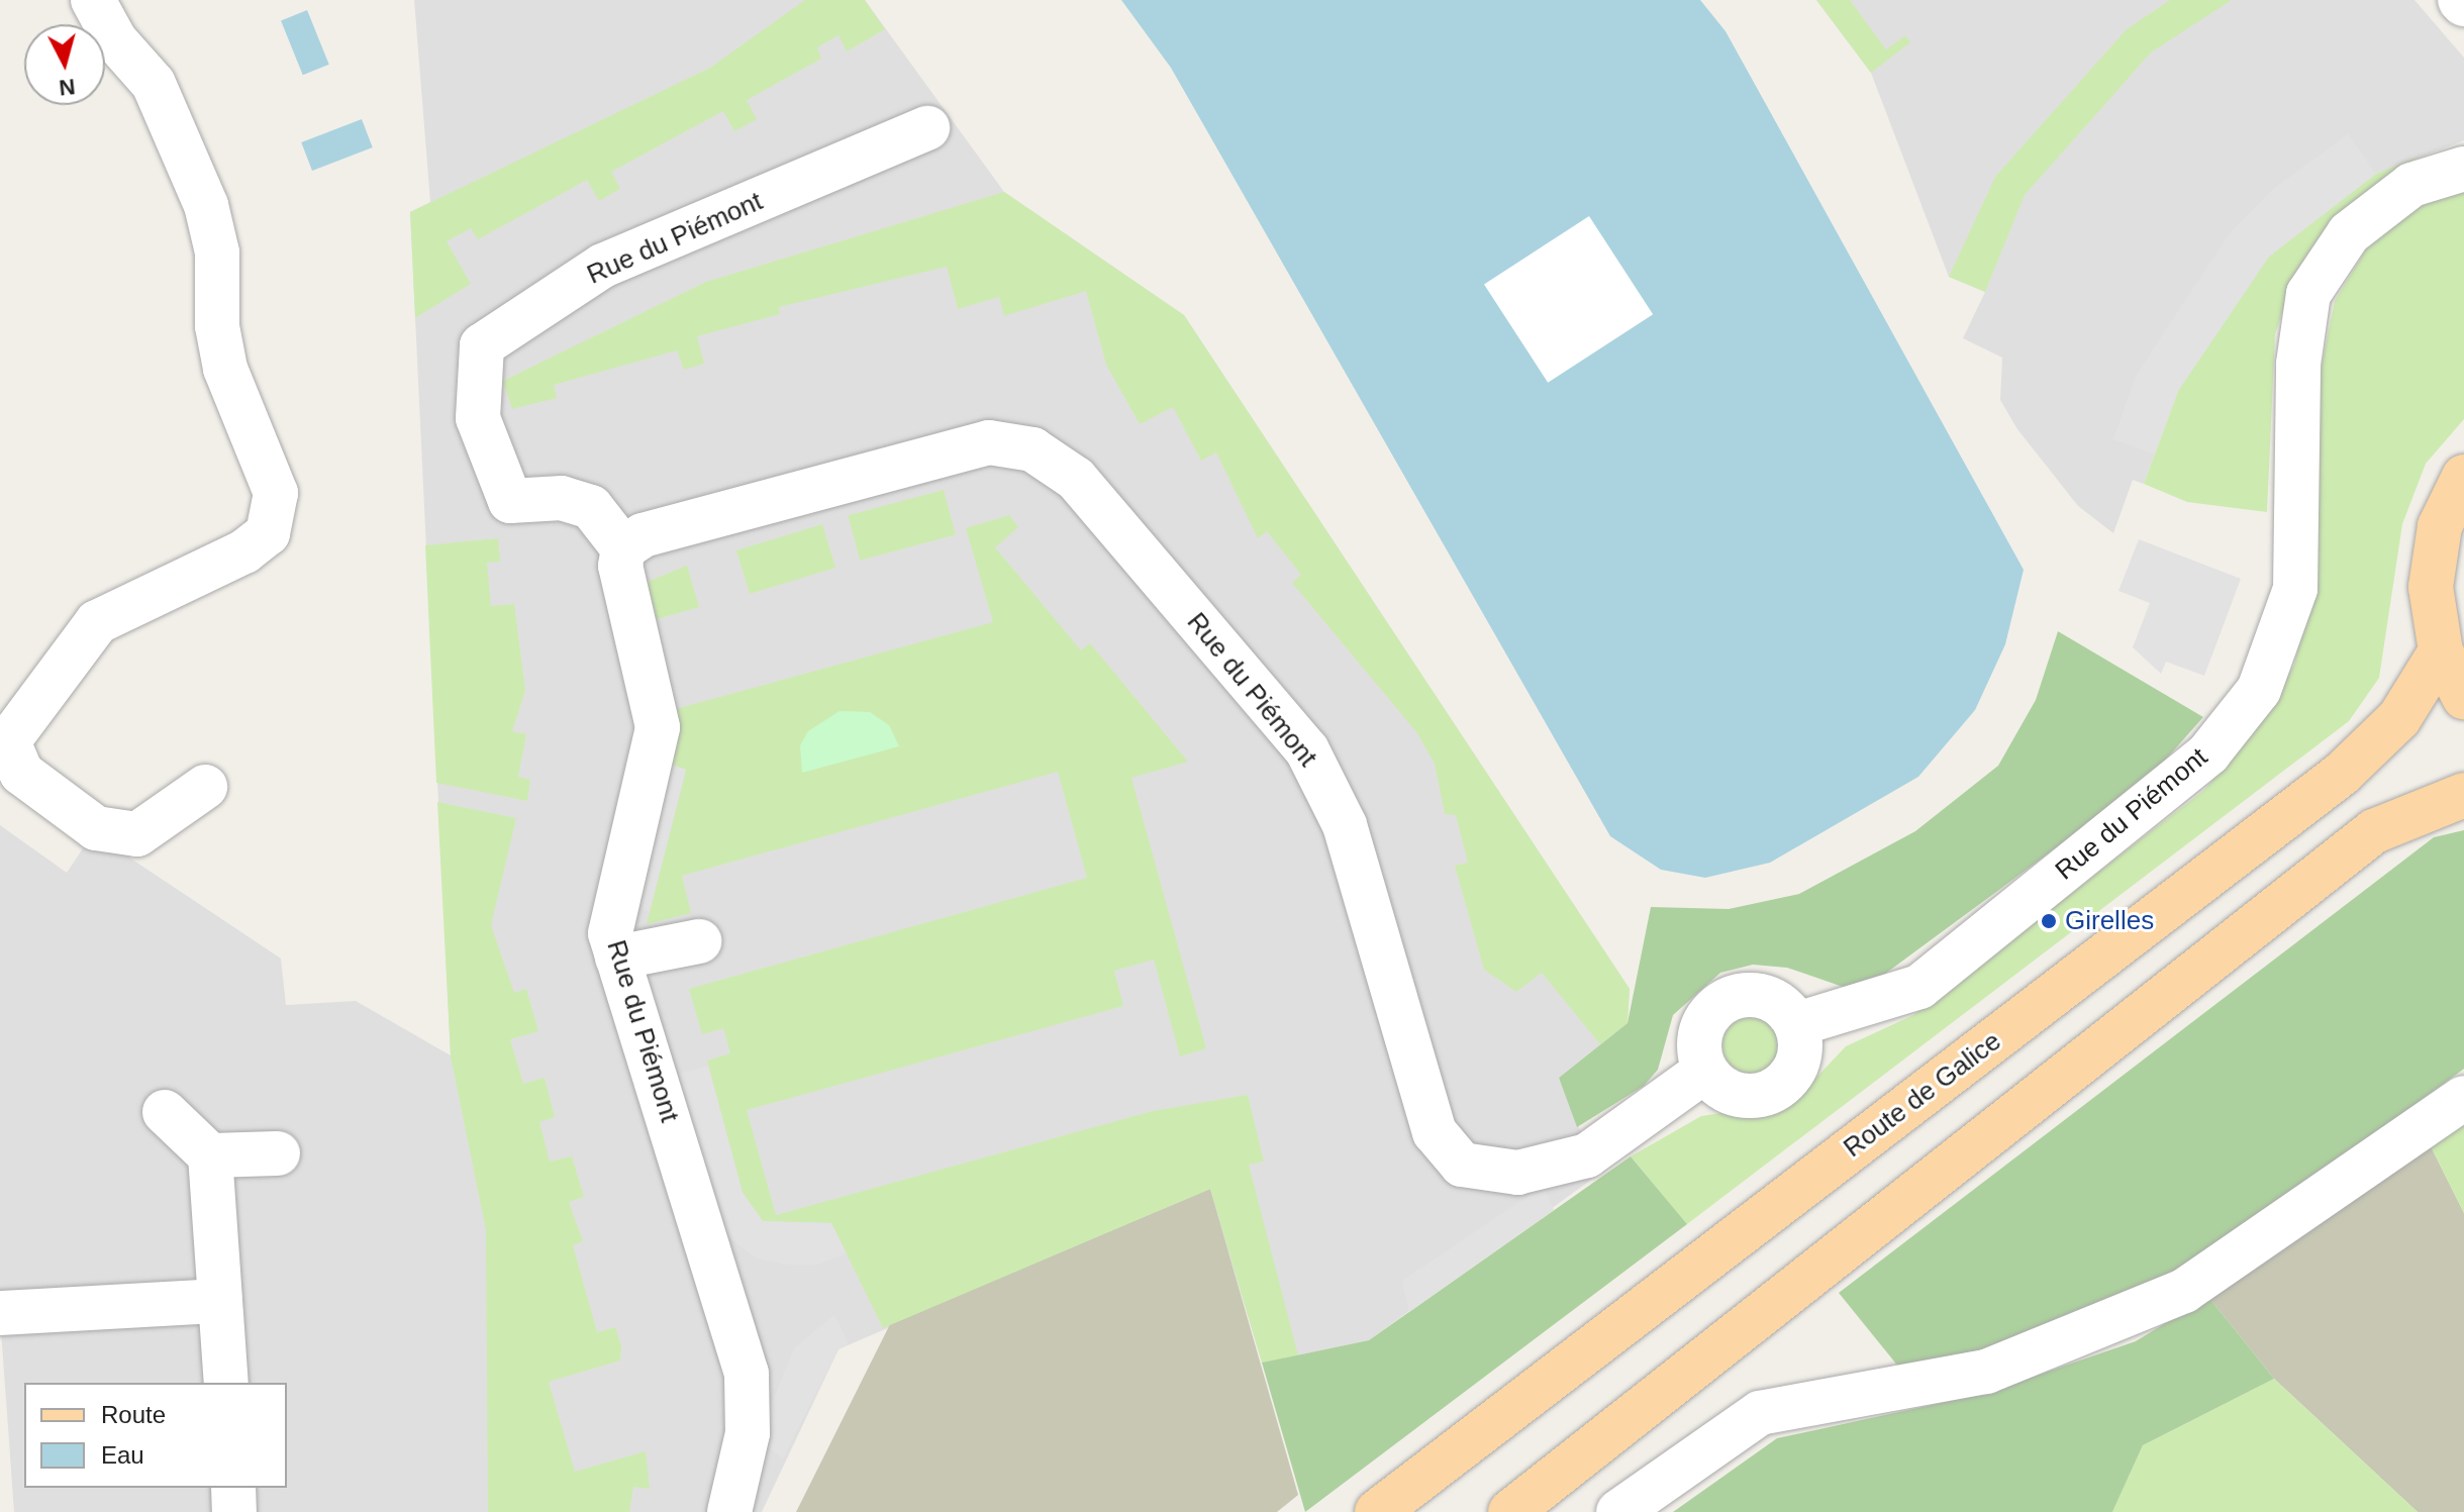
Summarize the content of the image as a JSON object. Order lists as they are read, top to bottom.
{
  "streets": {
    "main road": ["Route de Galice"],
    "street": ["Rue du Piémont"]
  },
  "places": ["Girelles"],
  "legend": ["Route", "Eau"],
  "north": "bottom"
}
